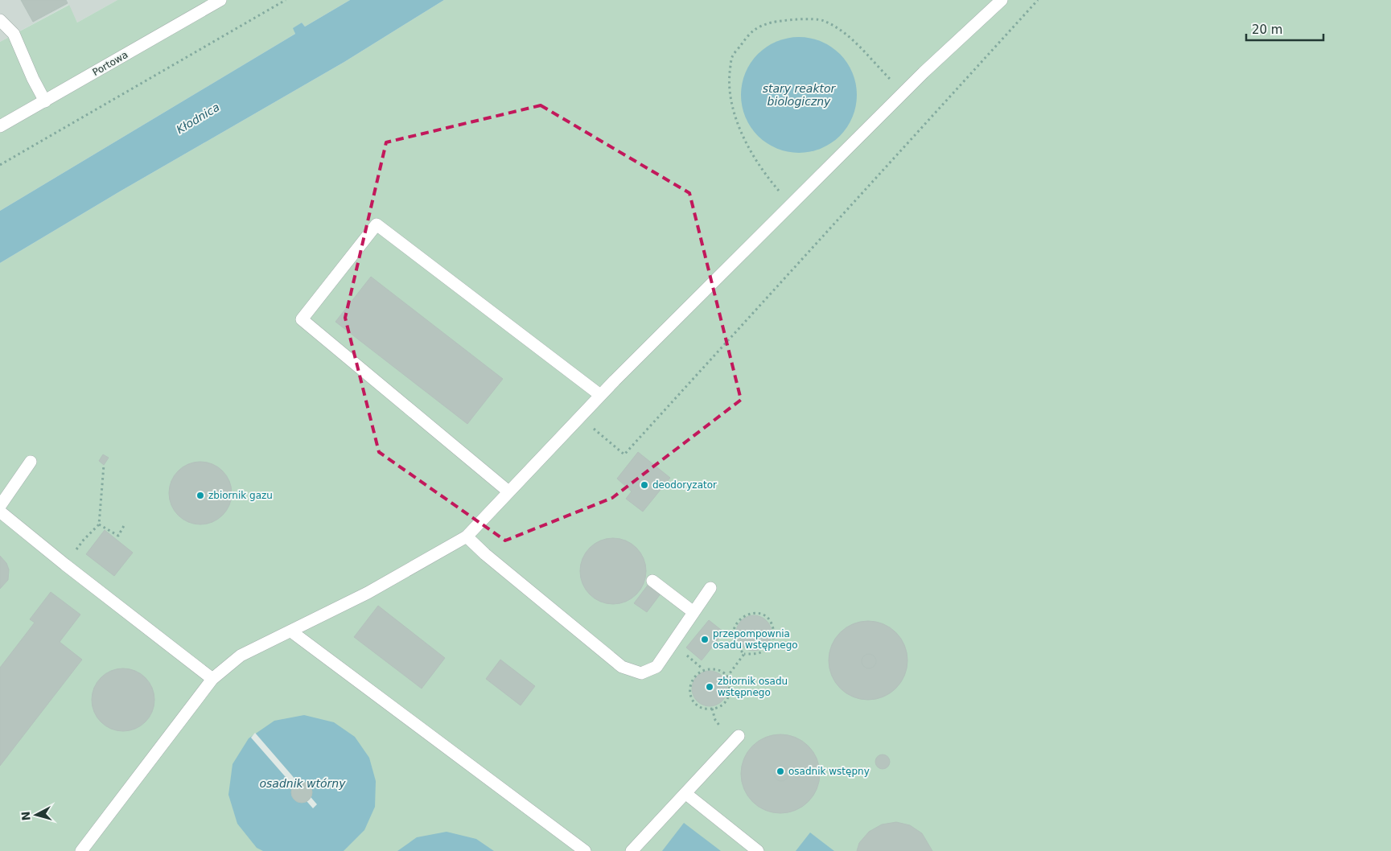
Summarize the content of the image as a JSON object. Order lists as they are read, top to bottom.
{
  "streets": {
    "street": ["Portowa"]
  },
  "water": ["stary reaktor biologiczny", "Kłodnica", "osadnik wtórny"],
  "places": [
    "deodoryzator",
    "zbiornik gazu",
    "przepompownia osadu wstępnego",
    "zbiornik osadu wstępnego",
    "osadnik wstępny"
  ],
  "scale_bar": "20 m",
  "north": "left"
}
